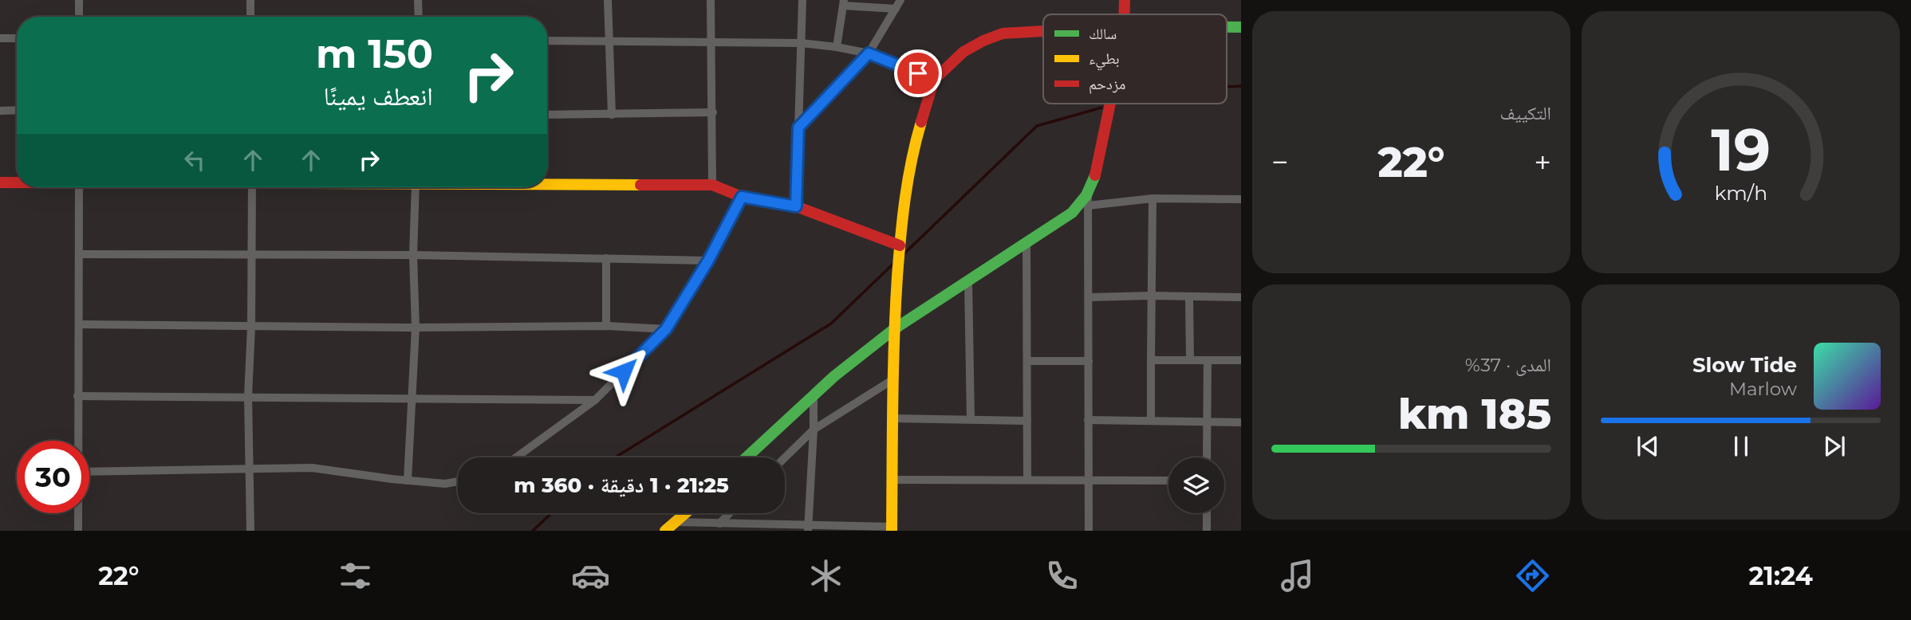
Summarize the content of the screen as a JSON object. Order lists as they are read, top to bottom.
{
  "legend": ["سالك", "بطيء", "مزدحم"],
  "page": {
    "tile": [
      "التكييف",
      ["المدى · 37%", "185 km"]
    ],
    "turn": ["150 m", "انعطف يمينًا"],
    "heat": ["−", "22°", "+"],
    "song": ["Slow Tide", "Marlow"],
    "limit": "30",
    "trip": "21:25 · 1 دقيقة · 360 m",
    "tabs": ["21:24", "22°"],
    "gauge": ["19", "km/h"]
  }
}
